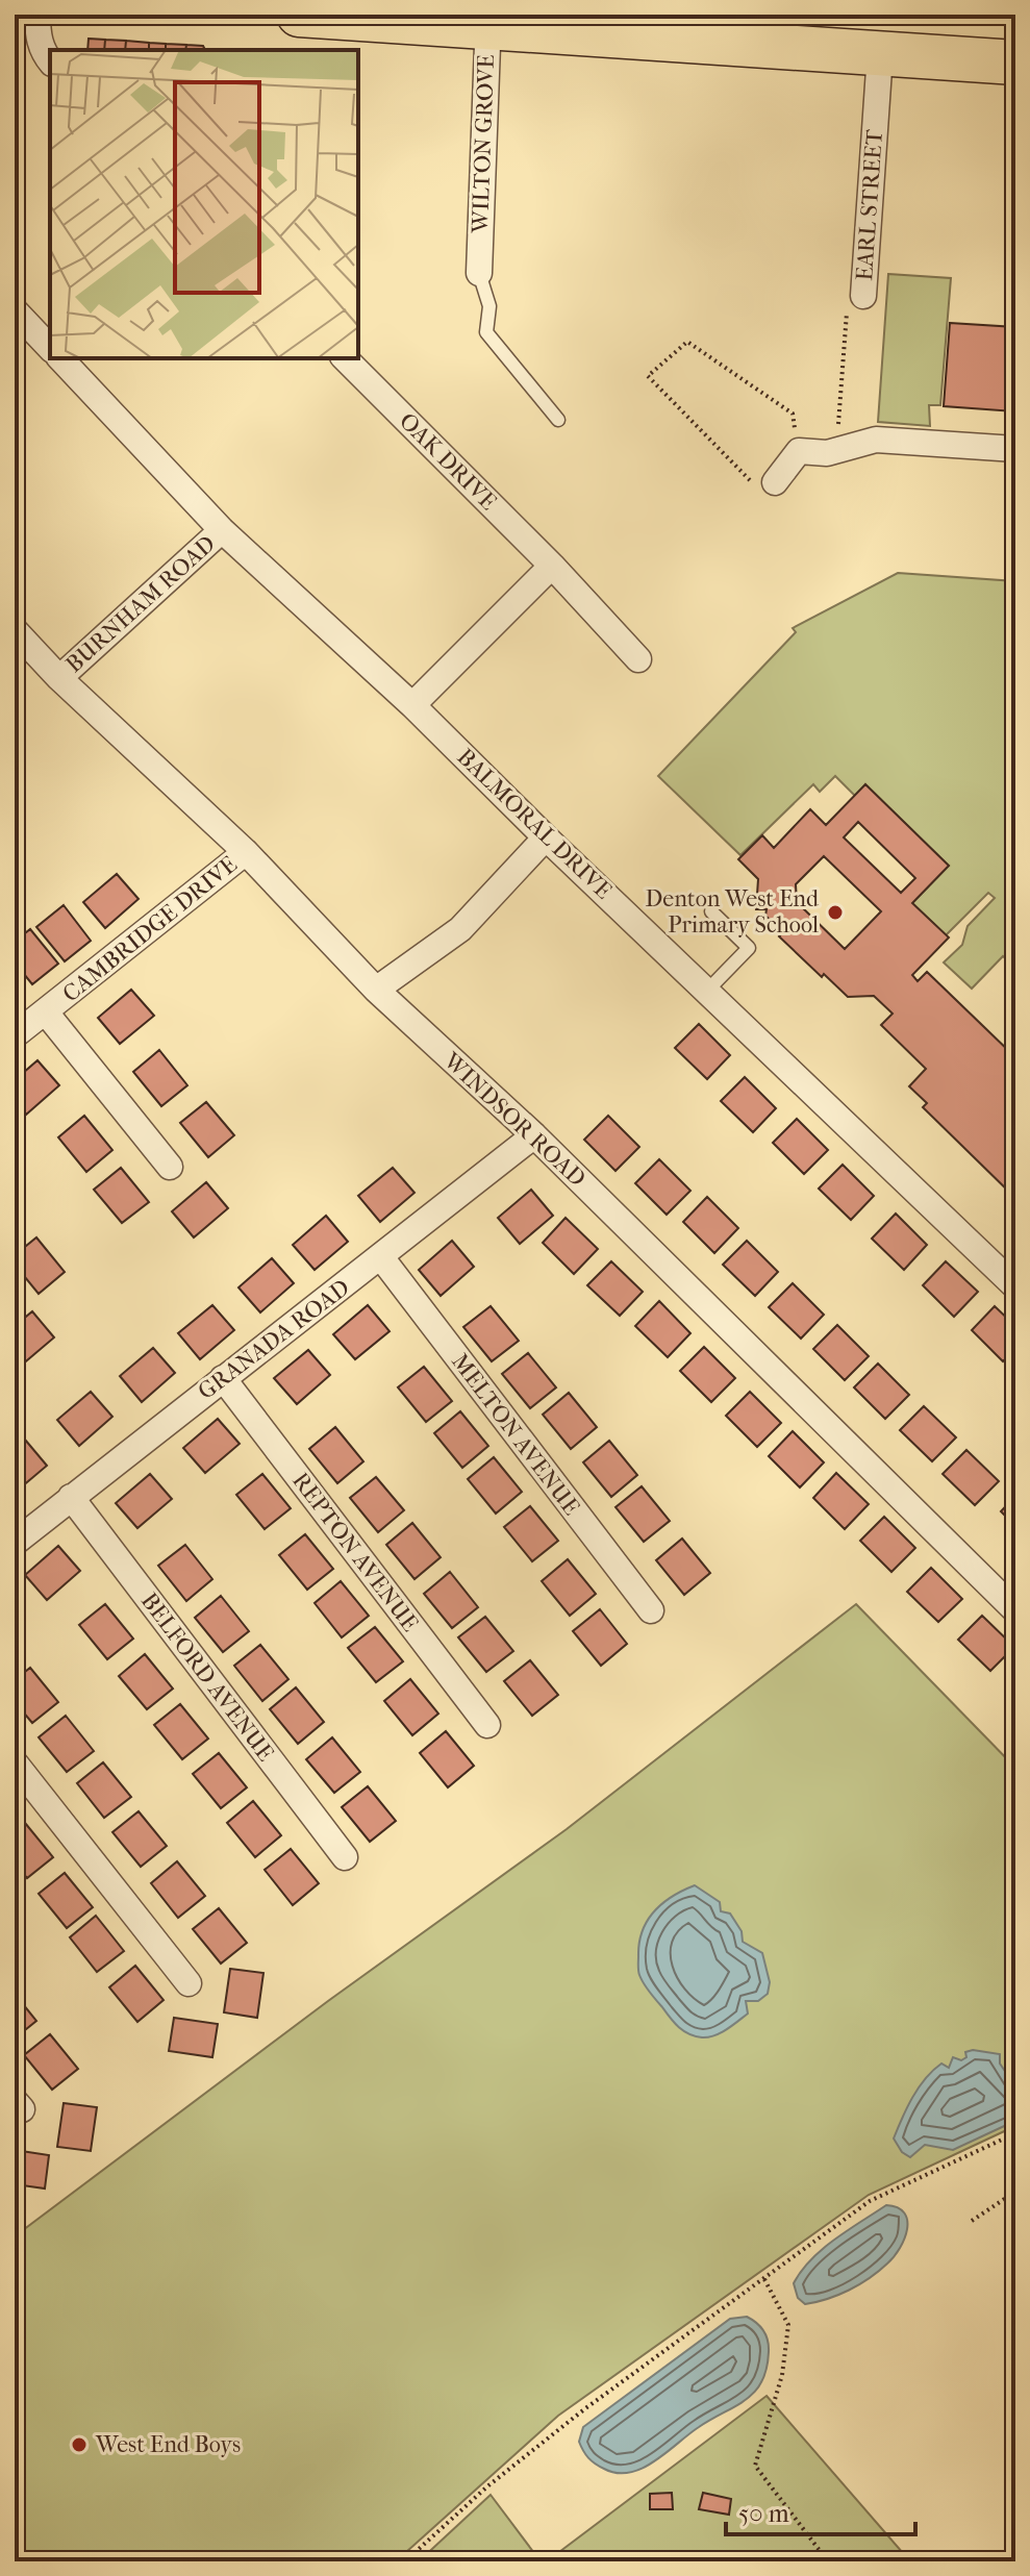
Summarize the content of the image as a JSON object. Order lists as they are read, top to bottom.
{
  "streets": {
    "street": [
      "WILTON GROVE",
      "EARL STREET",
      "OAK DRIVE",
      "BURNHAM ROAD",
      "BALMORAL DRIVE",
      "CAMBRIDGE DRIVE",
      "WINDSOR ROAD",
      "GRANADA ROAD",
      "MELTON AVENUE",
      "REPTON AVENUE",
      "BELFORD AVENUE"
    ]
  },
  "crossings": [
    ["BURNHAM ROAD", "BALMORAL DRIVE"],
    ["BURNHAM ROAD", "WINDSOR ROAD"],
    ["CAMBRIDGE DRIVE", "WINDSOR ROAD"],
    ["WINDSOR ROAD", "GRANADA ROAD"],
    ["GRANADA ROAD", "MELTON AVENUE"],
    ["GRANADA ROAD", "REPTON AVENUE"],
    ["GRANADA ROAD", "BELFORD AVENUE"]
  ],
  "places": ["Denton West End Primary School", "West End Boys"],
  "scale_bar": "50 m"
}
